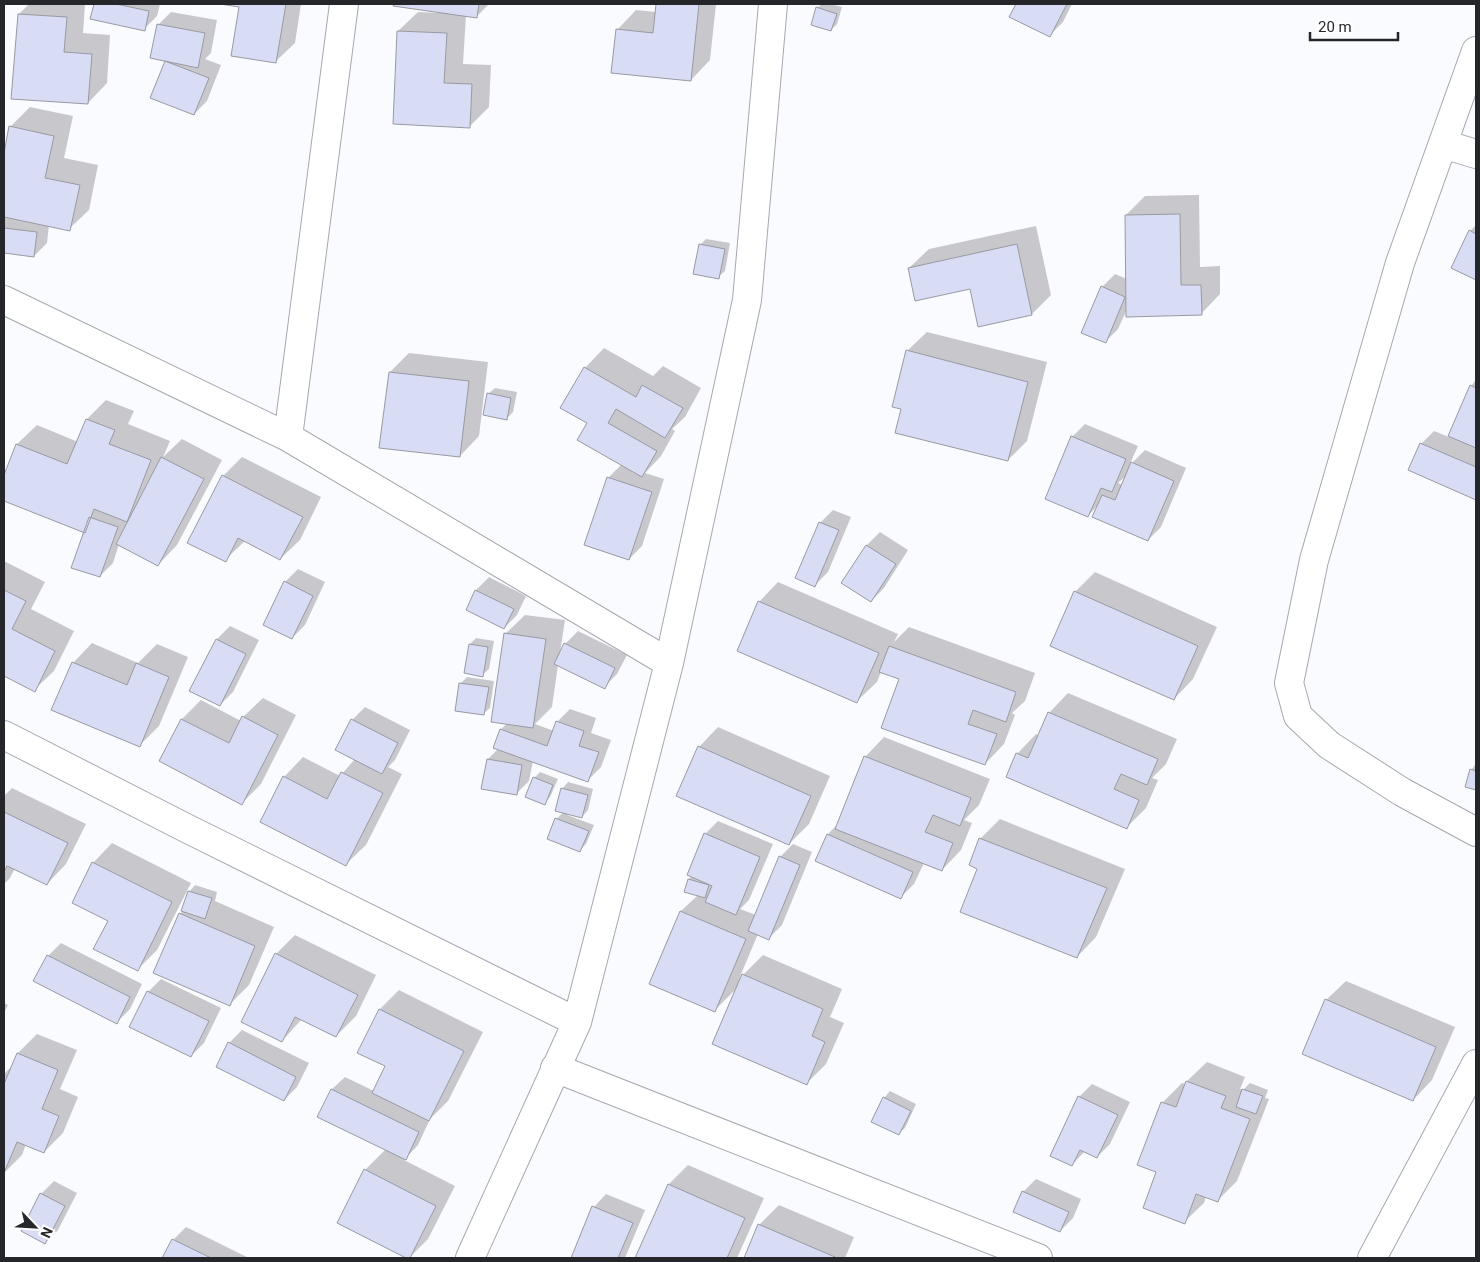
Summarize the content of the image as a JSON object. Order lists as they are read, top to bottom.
{
  "scale_bar": "20 m",
  "north": "bottom right"
}
